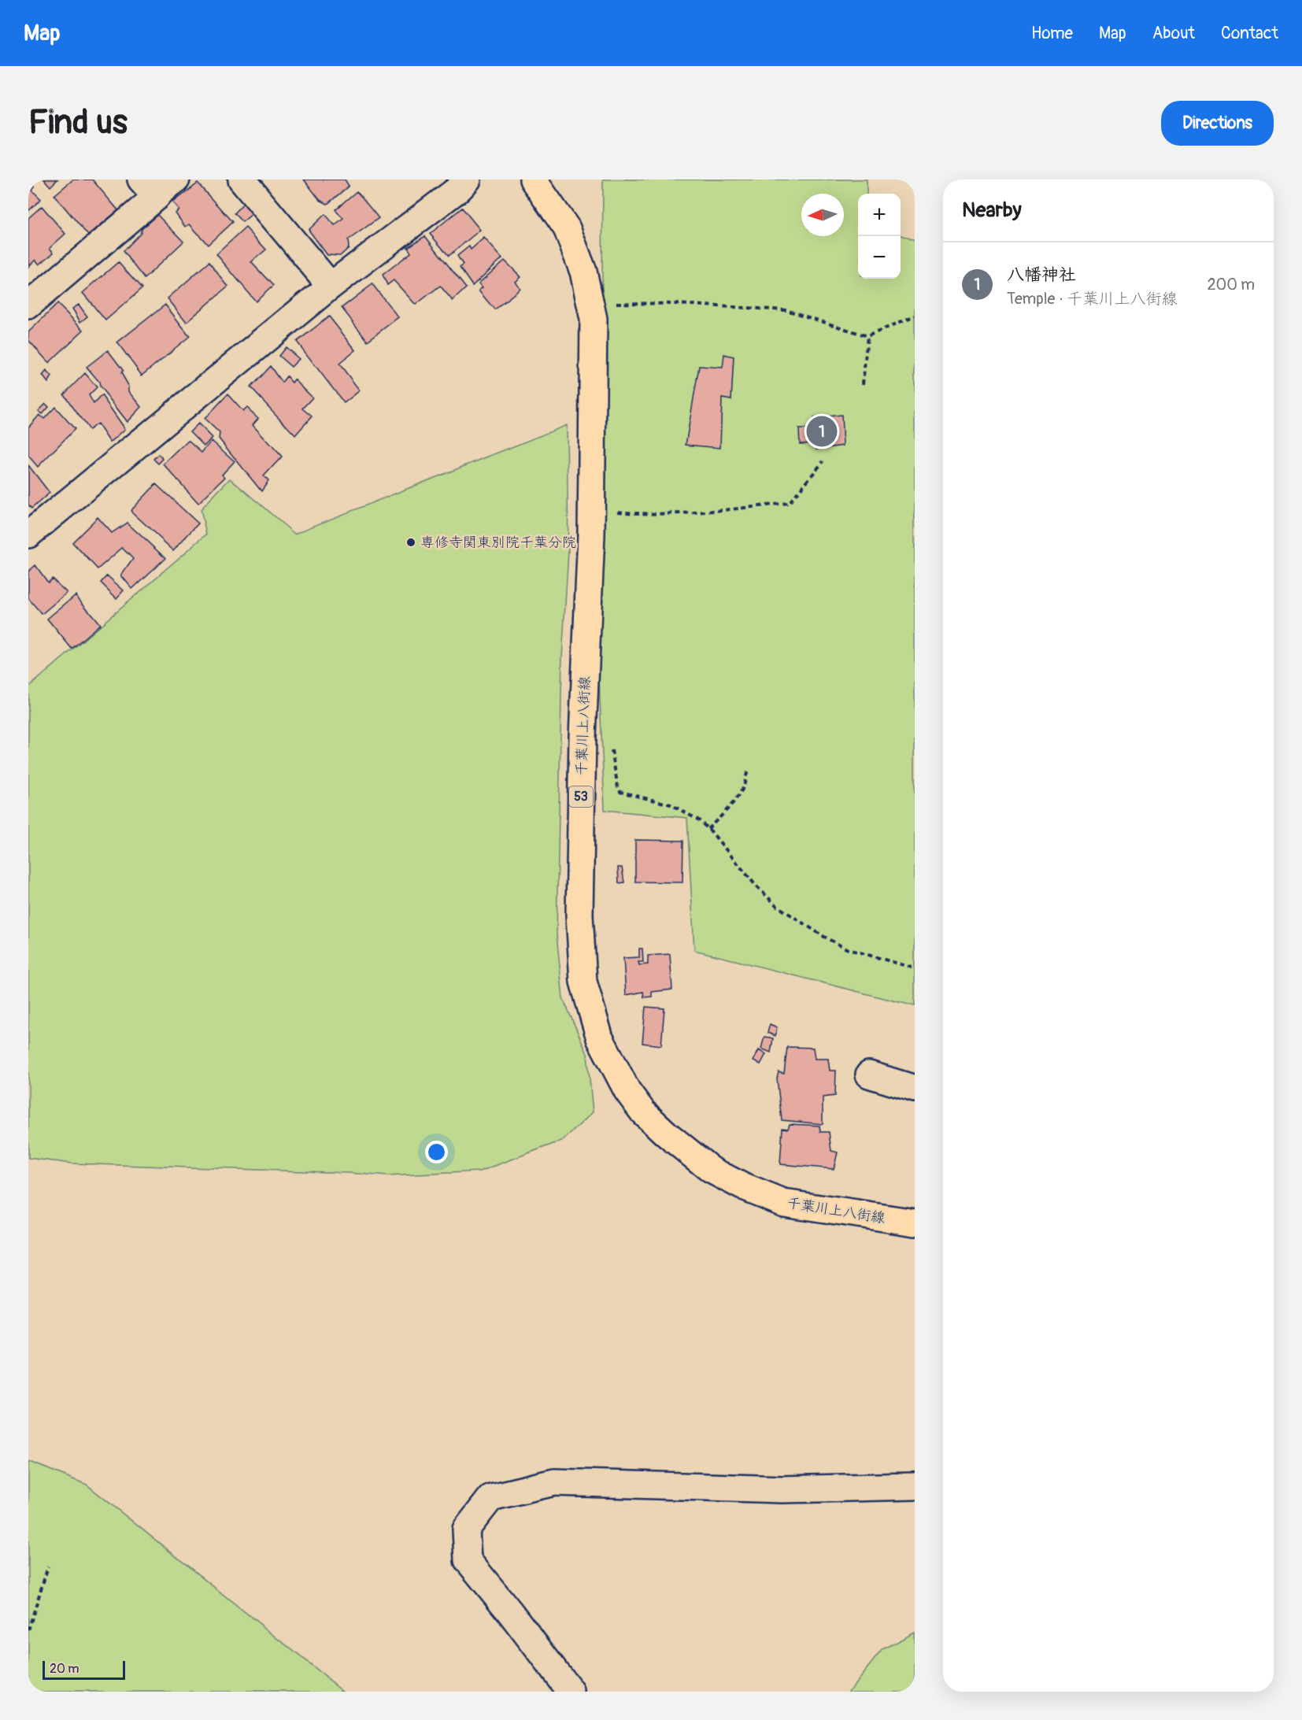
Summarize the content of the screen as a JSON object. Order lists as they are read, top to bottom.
{
  "streets": {
    "main road": ["千葉川上八街線", "53"]
  },
  "places": ["専修寺関東別院千葉分院"],
  "scale_bar": "20 m",
  "north": "left",
  "page": {
    "header": "Map",
    "nav": [
      "Home",
      "Map",
      "About",
      "Contact"
    ],
    "buttons": "Directions",
    "title": "Find us",
    "heading": "Nearby",
    "map_buttons": ["+", "−"],
    "list": [
      {
        "mark": "1",
        "name": "八幡神社",
        "note": "Temple · 千葉川上八街線",
        "value": "200 m"
      }
    ],
    "pins": "1",
    "scale": "20 m"
  }
}
